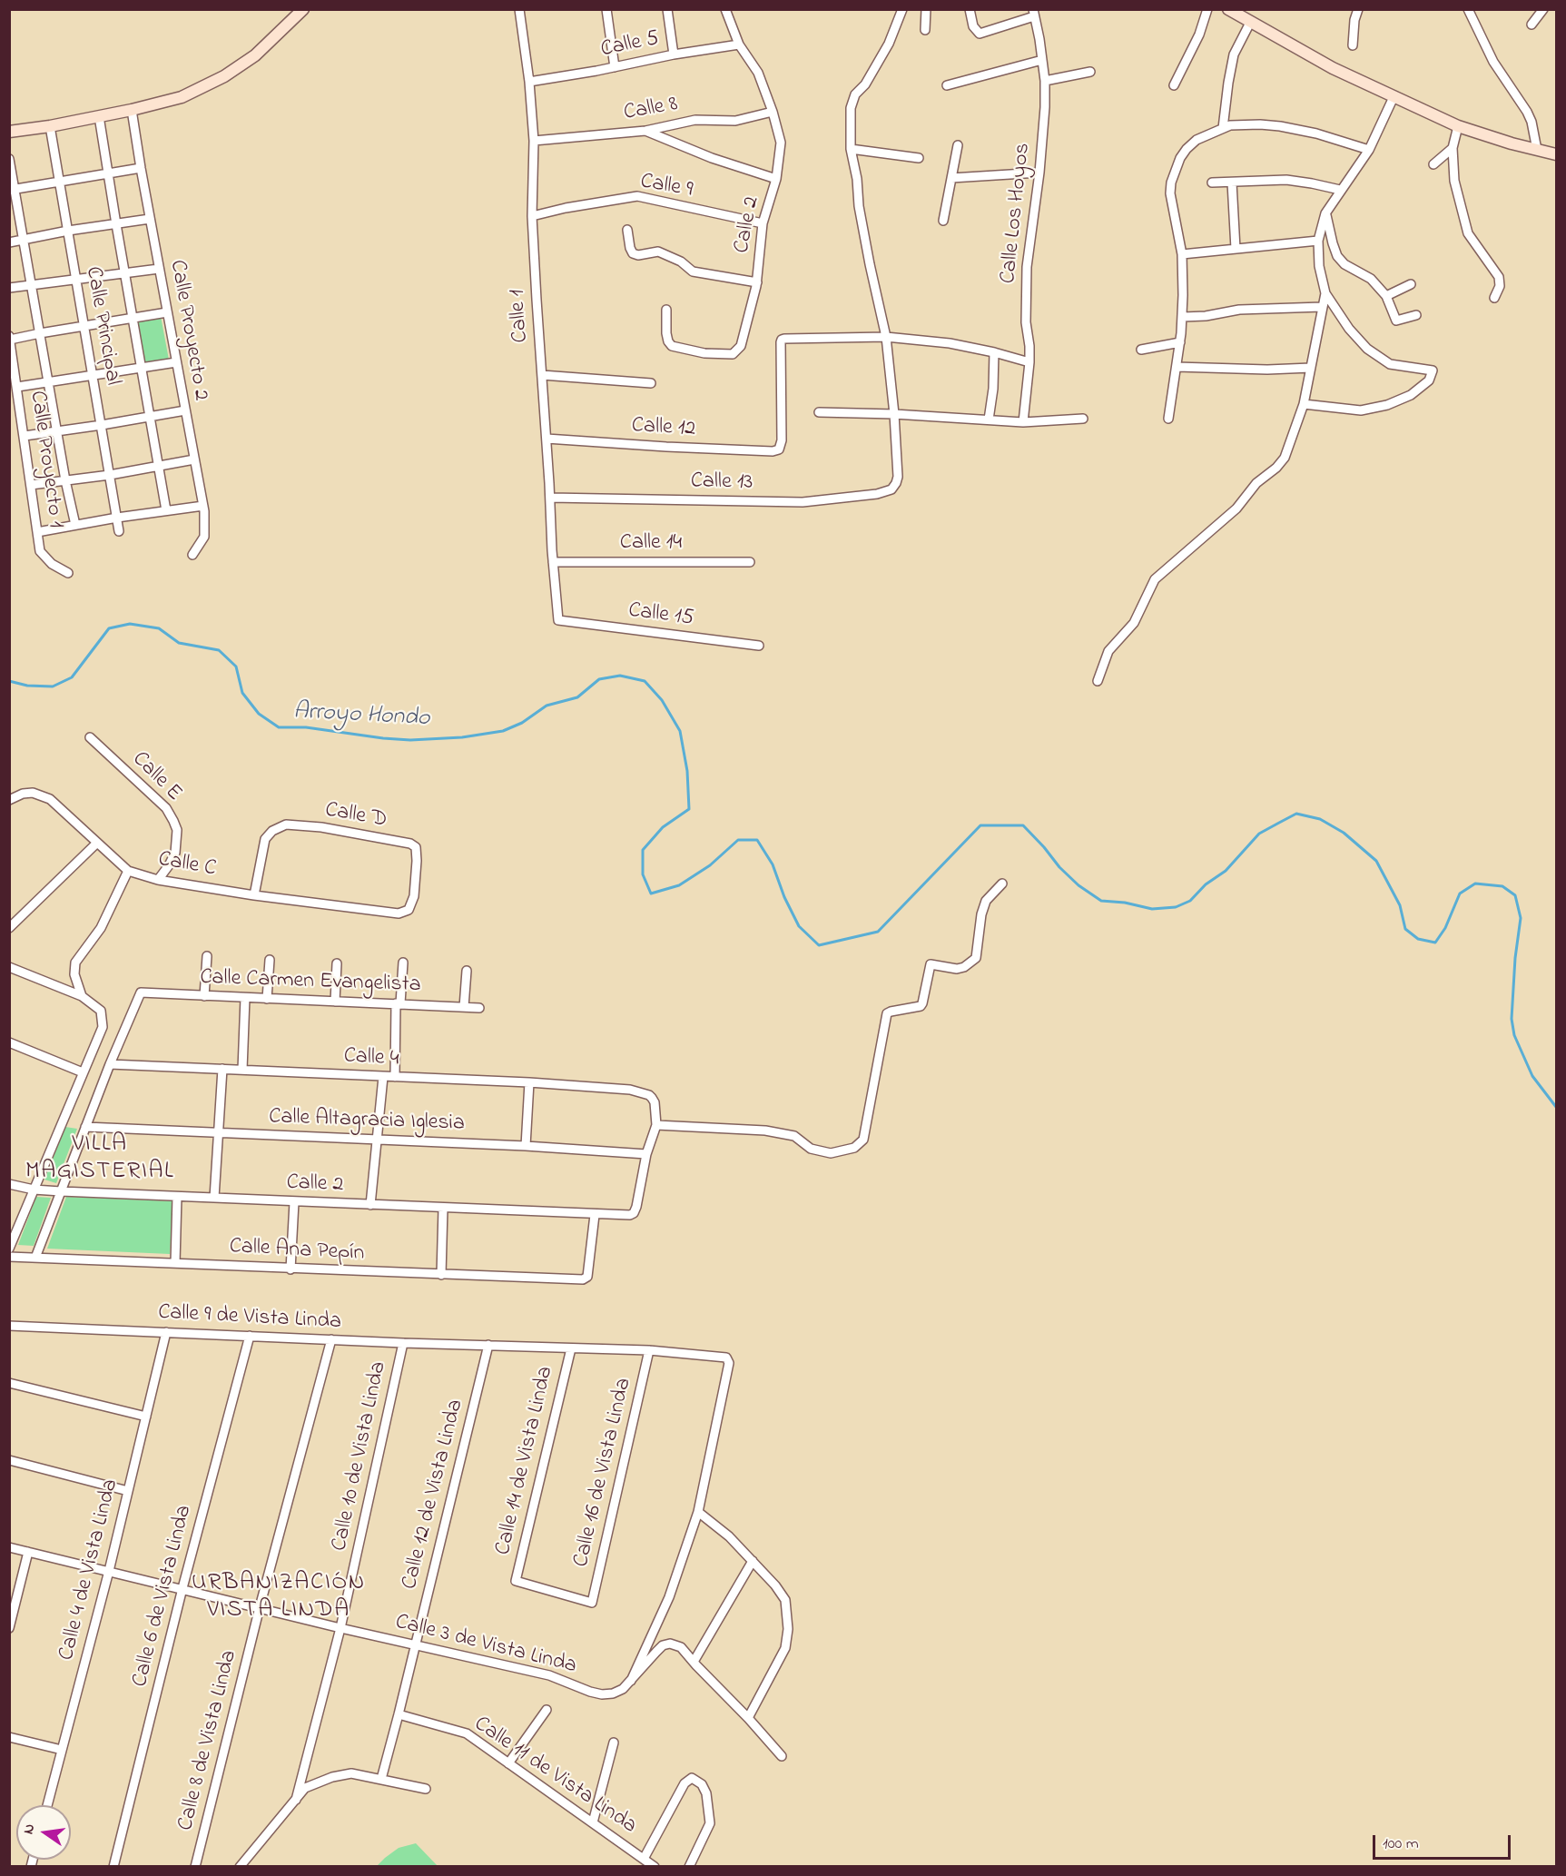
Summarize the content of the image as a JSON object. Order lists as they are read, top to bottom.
{
  "streets": {
    "street": [
      "Calle 5",
      "Calle 8",
      "Calle 9",
      "Calle Los Hoyos",
      "Calle 2",
      "Calle 1",
      "Calle Principal",
      "Calle Proyecto 2",
      "Calle 12",
      "Calle Proyecto 1",
      "Calle 13",
      "Calle 14",
      "Calle 15",
      "Calle E",
      "Calle D",
      "Calle C",
      "Calle Carmen Evangelista",
      "Calle 4",
      "Calle Altagracia Iglesia",
      "Calle Ana Pepín",
      "Calle 9 de Vista Linda",
      "Calle 10 de Vista Linda",
      "Calle 14 de Vista Linda",
      "Calle 16 de Vista Linda",
      "Calle 12 de Vista Linda",
      "Calle 4 de Vista Linda",
      "Calle 6 de Vista Linda",
      "Calle 3 de Vista Linda",
      "Calle 8 de Vista Linda",
      "Calle 11 de Vista Linda"
    ]
  },
  "crossings": [
    ["Calle 5", "Calle 2"],
    ["Calle 5", "Calle 1"],
    ["Calle 8", "Calle 2"],
    ["Calle 8", "Calle 1"],
    ["Calle 9", "Calle 2"],
    ["Calle 9", "Calle 1"],
    ["Calle 2", "Calle Altagracia Iglesia"],
    ["Calle 2", "Calle Ana Pepín"],
    ["Calle 1", "Calle 12"],
    ["Calle 1", "Calle 13"],
    ["Calle 1", "Calle 14"],
    ["Calle 1", "Calle 15"],
    ["Calle E", "Calle C"],
    ["Calle D", "Calle C"],
    ["Calle Carmen Evangelista", "Calle 4"],
    ["Calle 9 de Vista Linda", "Calle 10 de Vista Linda"],
    ["Calle 9 de Vista Linda", "Calle 14 de Vista Linda"],
    ["Calle 9 de Vista Linda", "Calle 16 de Vista Linda"],
    ["Calle 9 de Vista Linda", "Calle 12 de Vista Linda"],
    ["Calle 9 de Vista Linda", "Calle 4 de Vista Linda"],
    ["Calle 9 de Vista Linda", "Calle 6 de Vista Linda"],
    ["Calle 9 de Vista Linda", "Calle 8 de Vista Linda"],
    ["Calle 10 de Vista Linda", "Calle 3 de Vista Linda"],
    ["Calle 14 de Vista Linda", "Calle 16 de Vista Linda"],
    ["Calle 12 de Vista Linda", "Calle 3 de Vista Linda"],
    ["Calle 12 de Vista Linda", "Calle 11 de Vista Linda"],
    ["Calle 4 de Vista Linda", "Calle 3 de Vista Linda"],
    ["Calle 6 de Vista Linda", "Calle 3 de Vista Linda"],
    ["Calle 3 de Vista Linda", "Calle 8 de Vista Linda"]
  ],
  "districts": ["VILLA MAGISTERIAL", "URBANIZACIÓN VISTA LINDA"],
  "water": ["Arroyo Hondo"],
  "scale_bar": "100 m",
  "north": "left"
}
